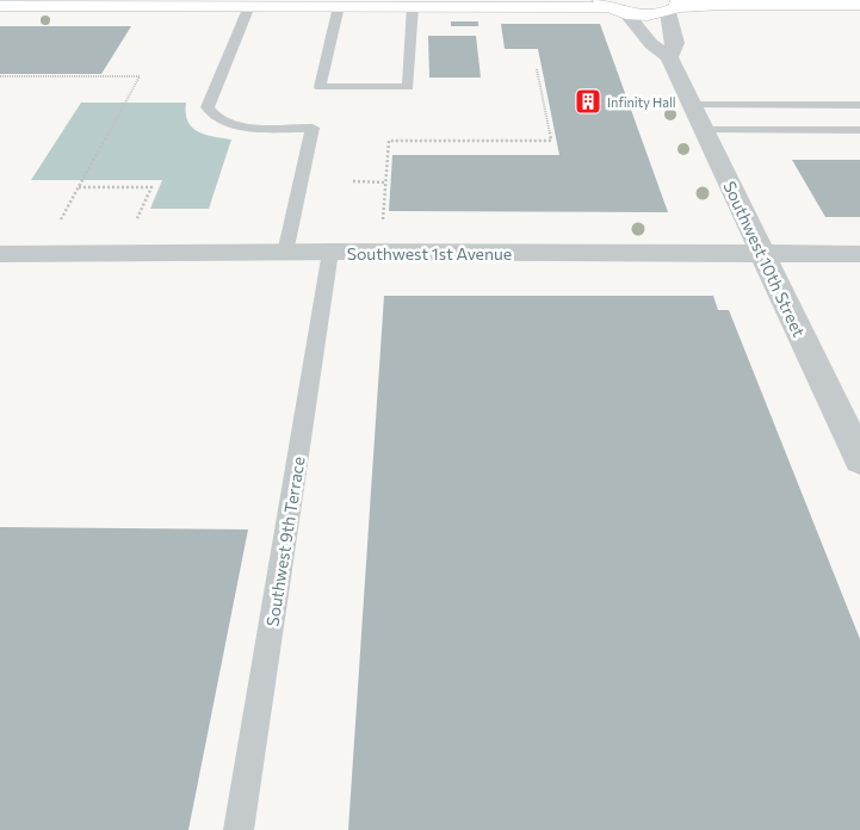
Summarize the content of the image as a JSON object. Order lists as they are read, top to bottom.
{
  "streets": {
    "street": ["Southwest 1st Avenue", "Southwest 10th Street"],
    "lane": ["Southwest 9th Terrace"]
  },
  "crossings": [
    ["Southwest 1st Avenue", "Southwest 10th Street"],
    ["Southwest 1st Avenue", "Southwest 9th Terrace"]
  ],
  "places": {
    "building": ["Infinity Hall"]
  }
}
